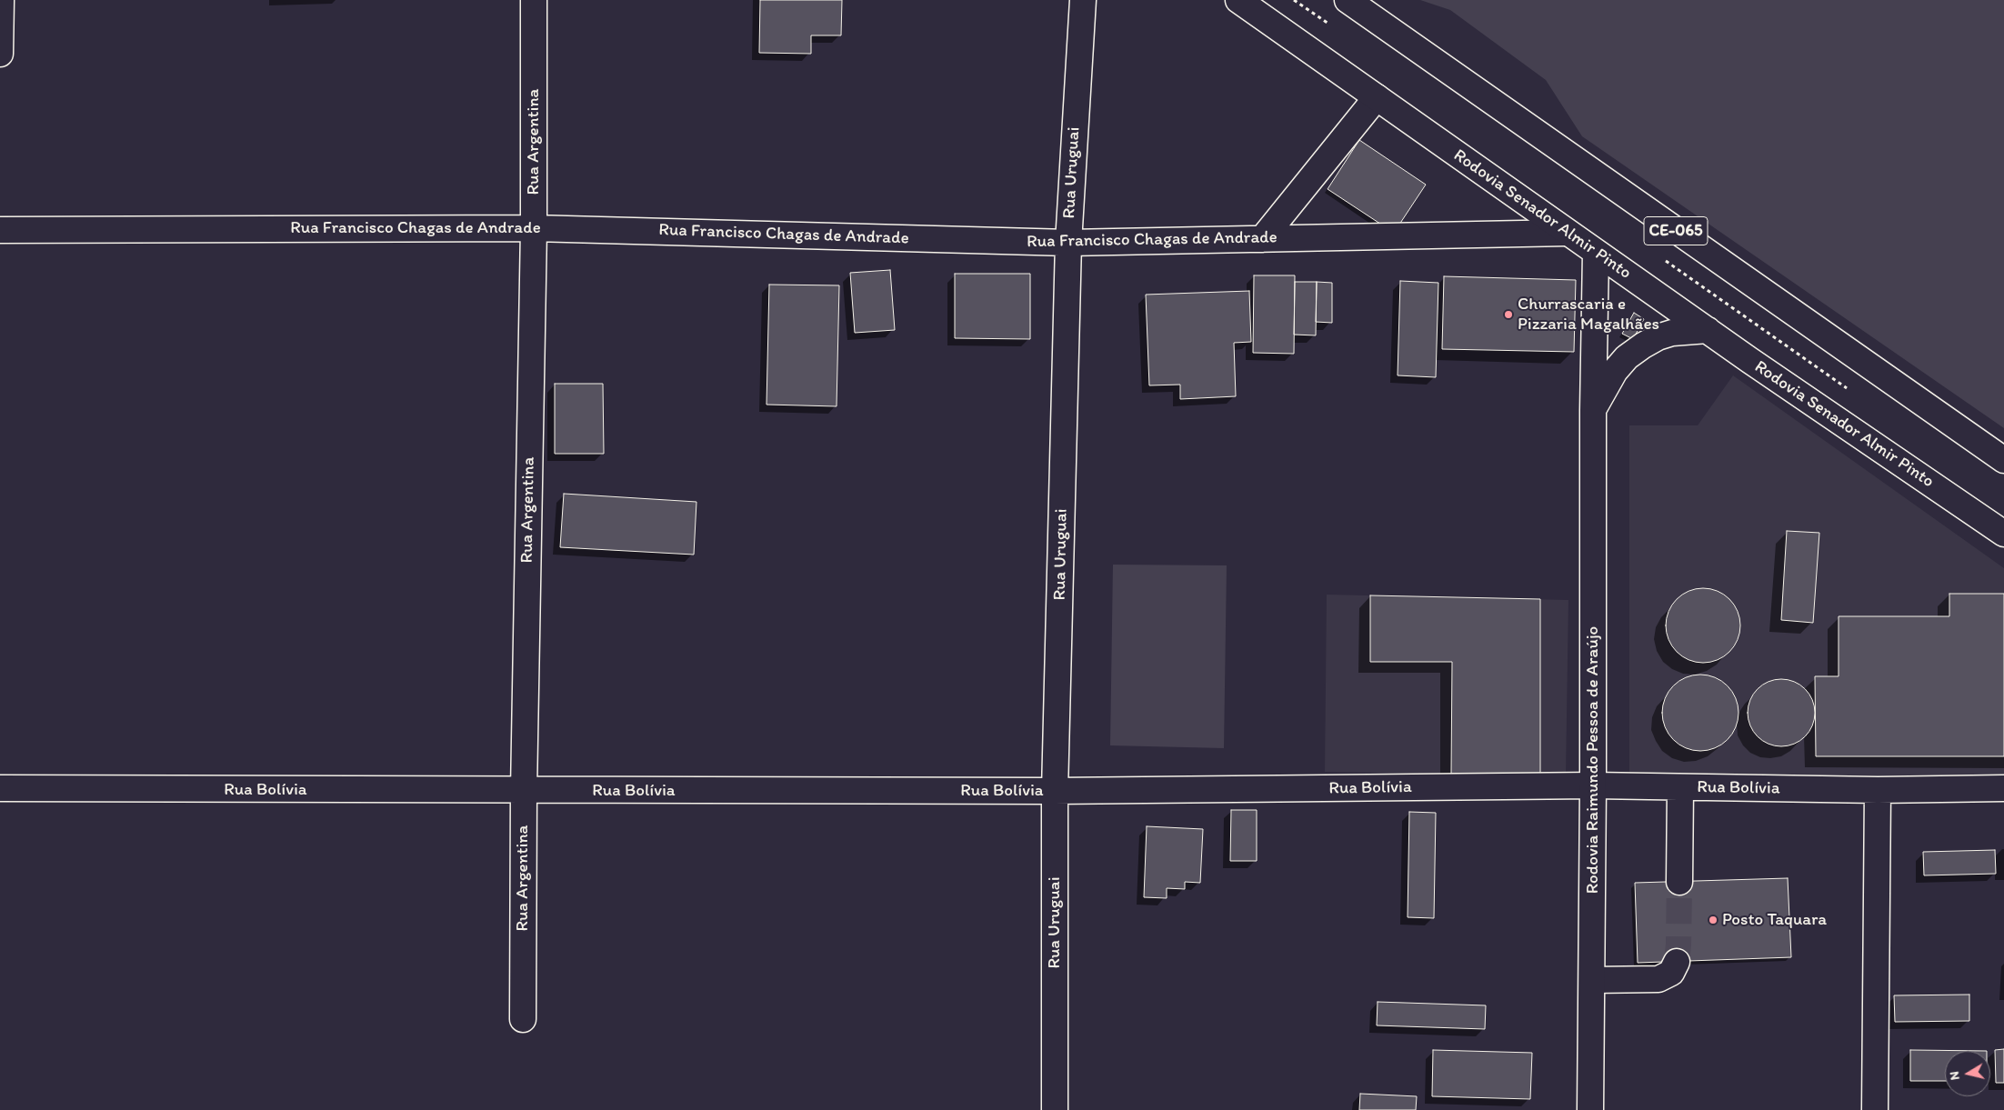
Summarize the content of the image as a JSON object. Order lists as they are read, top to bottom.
{
  "streets": {
    "street": [
      "Rua Argentina",
      "Rua Uruguai",
      "Rodovia Senador Almir Pinto",
      "Rua Francisco Chagas de Andrade",
      "CE-065",
      "Rodovia Raimundo Pessoa de Araújo",
      "Rua Bolívia"
    ]
  },
  "crossings": [
    ["Rua Argentina", "Rua Francisco Chagas de Andrade"],
    ["Rua Argentina", "Rua Bolívia"],
    ["Rua Uruguai", "Rua Francisco Chagas de Andrade"],
    ["Rua Uruguai", "Rua Bolívia"],
    ["Rodovia Senador Almir Pinto", "Rua Francisco Chagas de Andrade"],
    ["Rodovia Senador Almir Pinto", "Rodovia Raimundo Pessoa de Araújo"],
    ["Rodovia Raimundo Pessoa de Araújo", "Rua Bolívia"]
  ],
  "places": ["Churrascaria e Pizzaria Magalhães", "Posto Taquara"],
  "north": "left"
}
